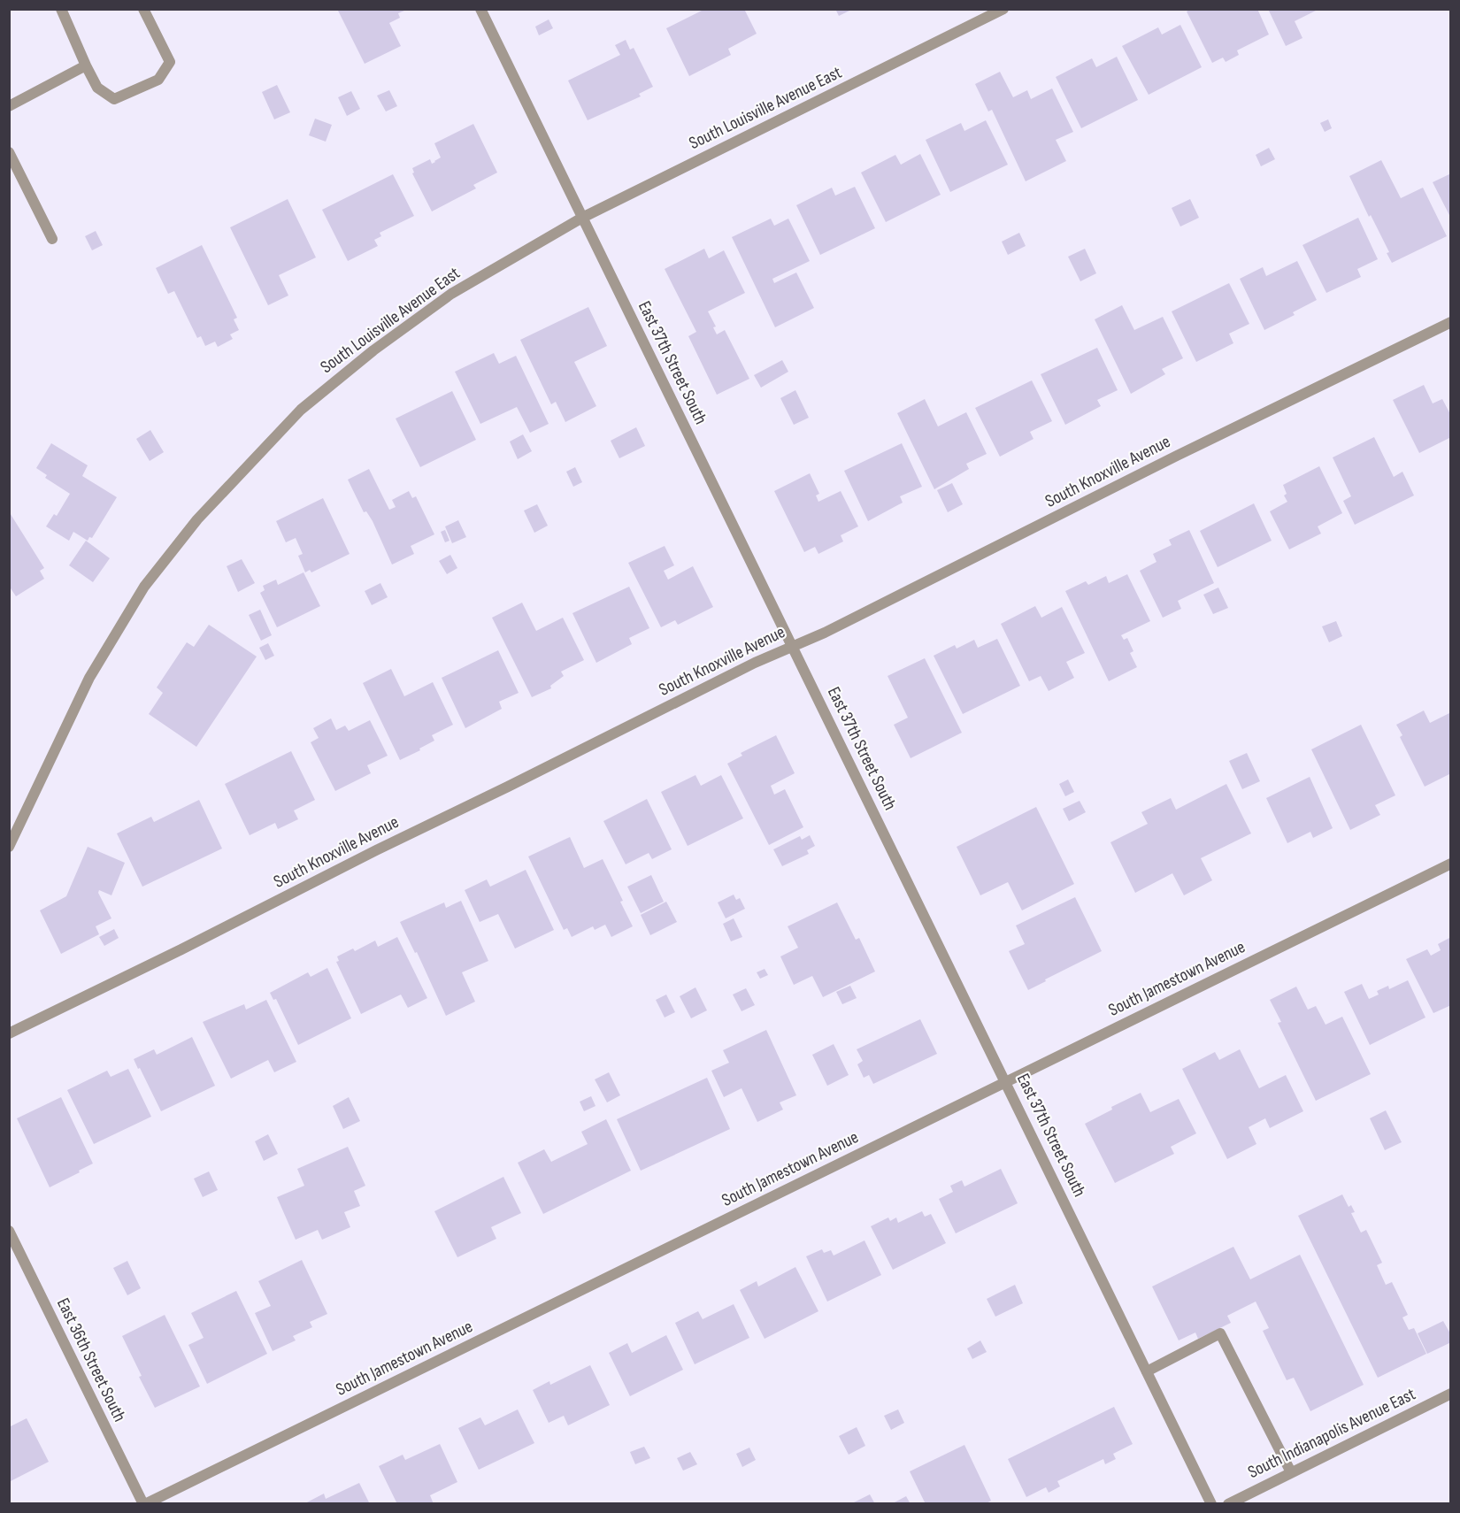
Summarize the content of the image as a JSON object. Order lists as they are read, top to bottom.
{
  "streets": {
    "street": [
      "South Louisville Avenue East",
      "East 37th Street South",
      "South Knoxville Avenue",
      "South Jamestown Avenue",
      "East 36th Street South",
      "South Indianapolis Avenue East"
    ]
  },
  "crossings": [
    ["South Louisville Avenue East", "East 37th Street South"],
    ["East 37th Street South", "South Knoxville Avenue"],
    ["East 37th Street South", "South Jamestown Avenue"],
    ["South Jamestown Avenue", "East 36th Street South"]
  ]
}
